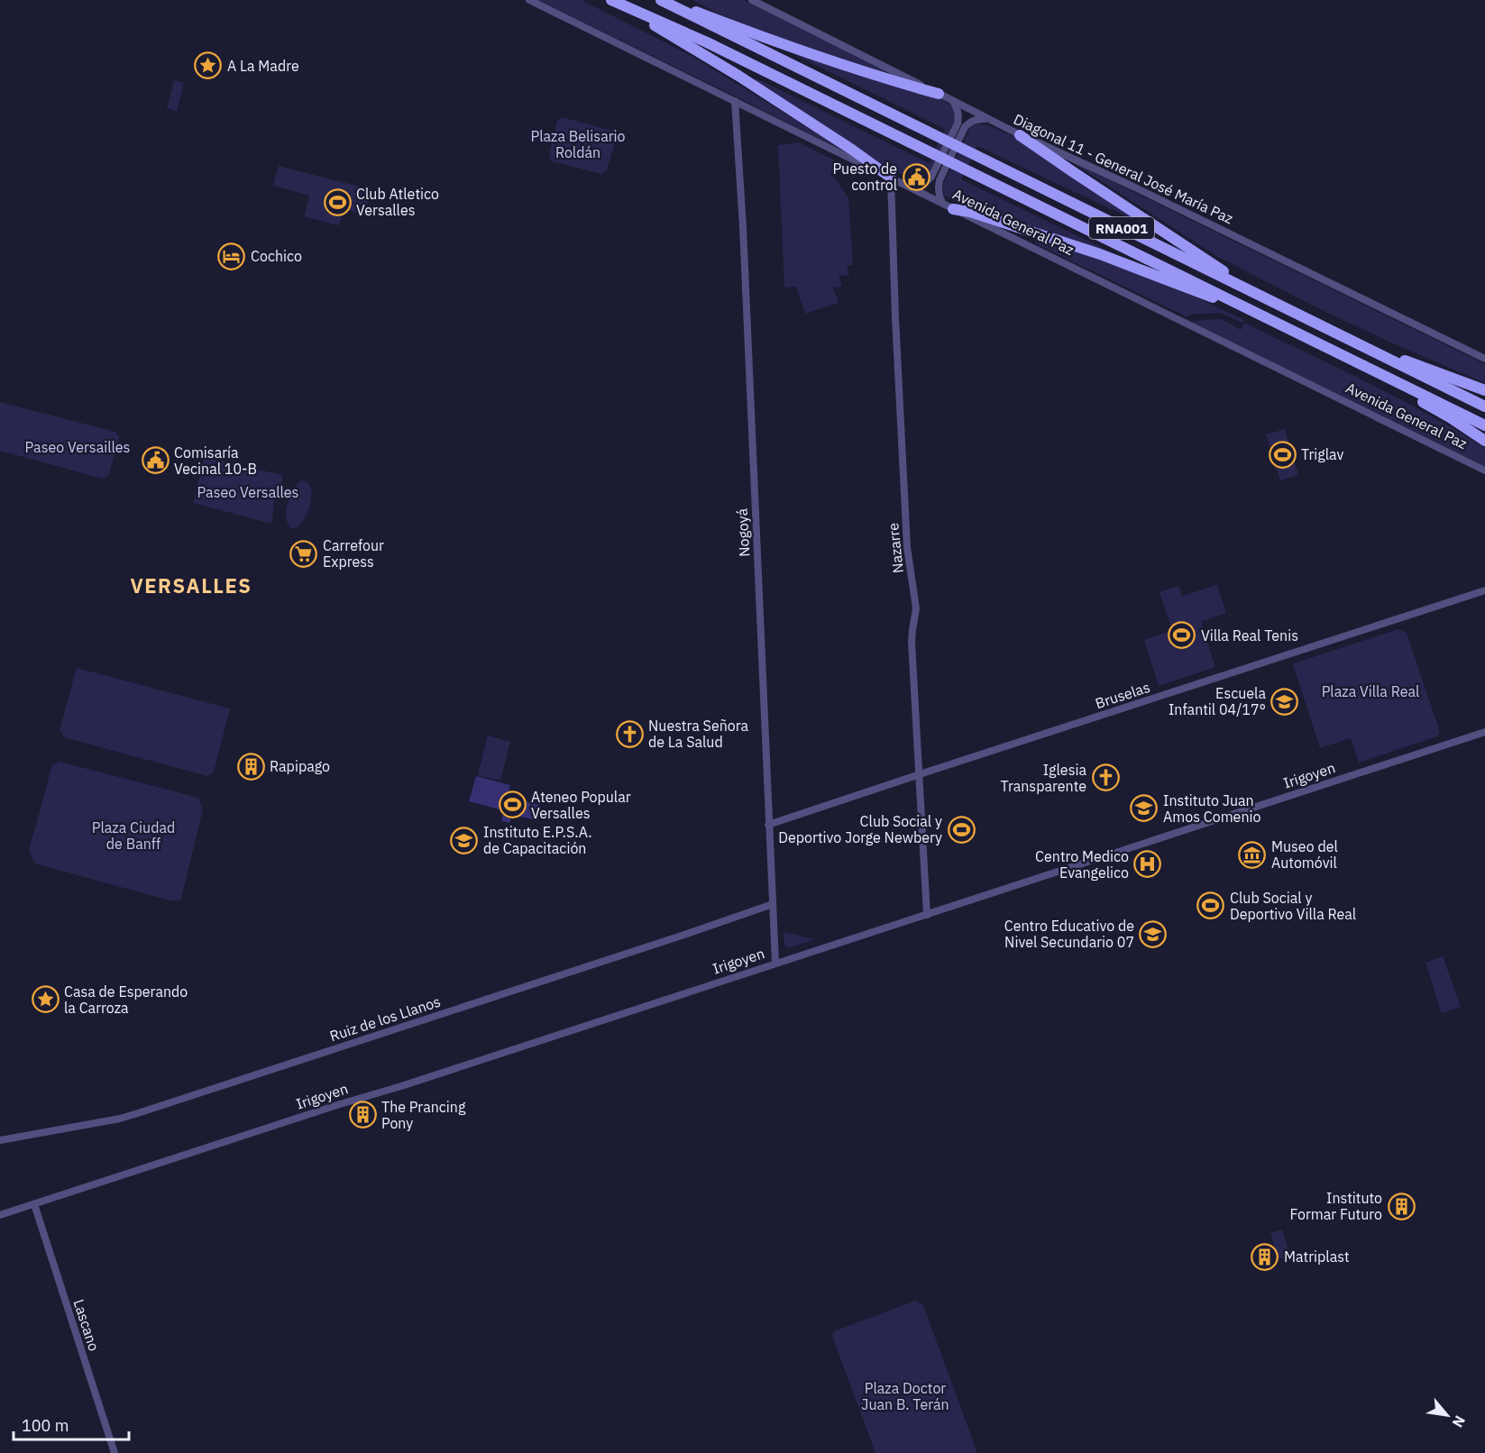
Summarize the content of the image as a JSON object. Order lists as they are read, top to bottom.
{
  "streets": {
    "highway": ["Avenida General Paz", "RNA001"],
    "street": [
      "Diagonal 11 - General José María Paz",
      "Nogoyá",
      "Nazarre",
      "Bruselas",
      "Irigoyen",
      "Ruiz de los Llanos",
      "Lascano"
    ]
  },
  "crossings": [
    ["Avenida General Paz", "Nogoyá"],
    ["Avenida General Paz", "Nazarre"],
    ["Nogoyá", "Bruselas"],
    ["Nogoyá", "Irigoyen"],
    ["Nogoyá", "Ruiz de los Llanos"],
    ["Nazarre", "Bruselas"],
    ["Nazarre", "Irigoyen"],
    ["Irigoyen", "Lascano"]
  ],
  "districts": ["VERSALLES"],
  "parks": [
    "Plaza Belisario Roldán",
    "Paseo Versailles",
    "Paseo Versalles",
    "Plaza Villa Real",
    "Plaza Ciudad de Banff",
    "Plaza Doctor Juan B. Terán"
  ],
  "places": {
    "place": ["A La Madre", "Casa de Esperando la Carroza"],
    "public building": ["Puesto de control", "Comisaría Vecinal 10-B"],
    "sports": [
      "Club Atletico Versalles",
      "Triglav",
      "Villa Real Tenis",
      "Ateneo Popular Versalles",
      "Club Social y Deportivo Jorge Newbery",
      "Club Social y Deportivo Villa Real"
    ],
    "hotel": ["Cochico"],
    "supermarket": ["Carrefour Express"],
    "school or university": [
      "Escuela Infantil 04/17°",
      "Instituto Juan Amos Comenio",
      "Instituto E.P.S.A. de Capacitación",
      "Centro Educativo de Nivel Secundario 07"
    ],
    "church": ["Nuestra Señora de La Salud", "Iglesia Transparente"],
    "building": [
      "Rapipago",
      "The Prancing Pony",
      "Instituto Formar Futuro",
      "Matriplast"
    ],
    "museum": ["Museo del Automóvil"],
    "hospital": ["Centro Medico Evangelico"]
  },
  "scale_bar": "100 m",
  "north": "bottom right"
}
